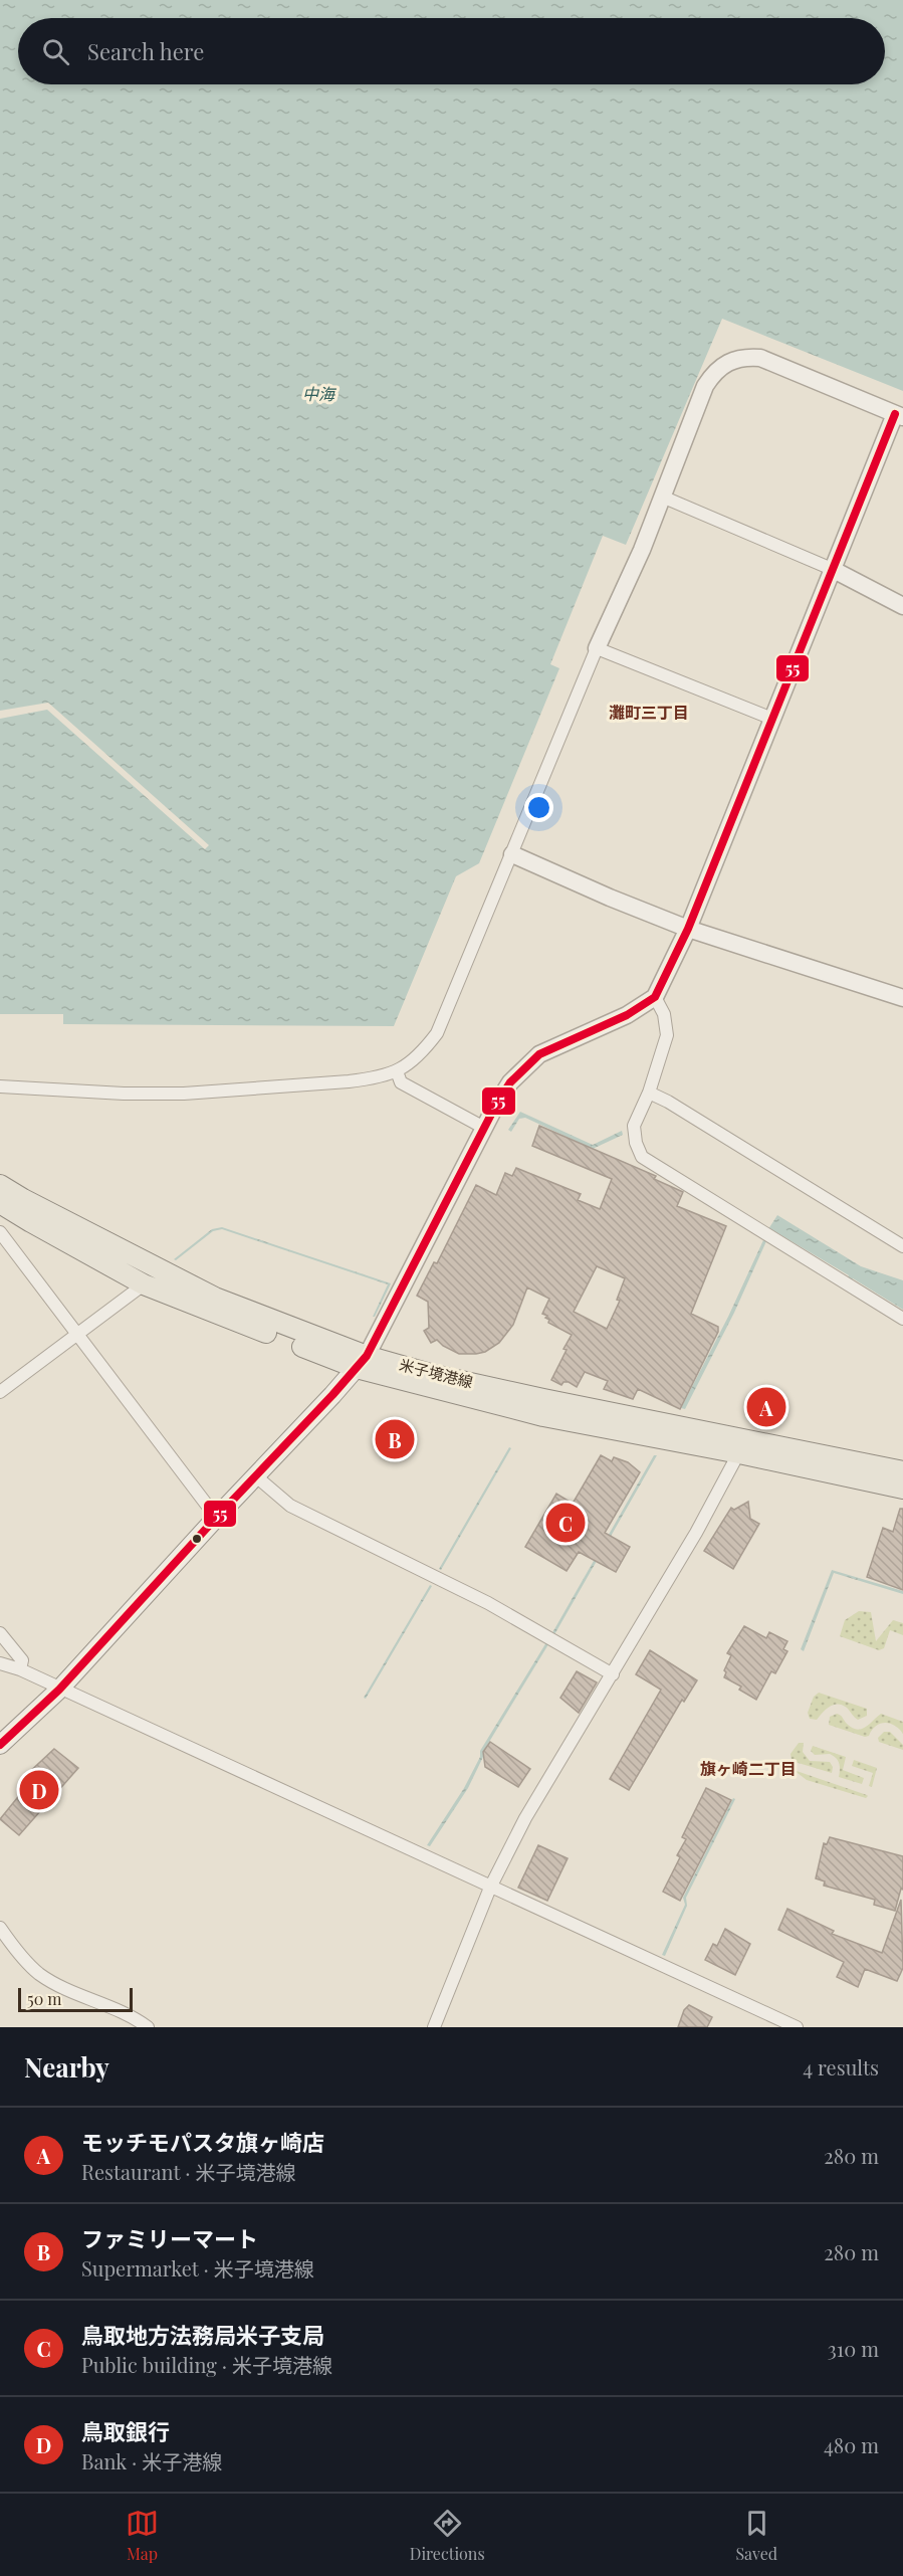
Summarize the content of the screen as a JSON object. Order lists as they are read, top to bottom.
{
  "streets": {
    "main road": ["米子境港線"]
  },
  "districts": ["灘町三丁目", "旗ヶ崎二丁目"],
  "water": ["中海"],
  "lines": ["transit line 55"],
  "scale_bar": "50 m",
  "page": {
    "search": "Search here",
    "pins": [
      "A",
      "B",
      "C",
      "D"
    ],
    "scale": "50 m",
    "heading": ["Nearby", "4 results"],
    "list": [
      {
        "mark": "A",
        "name": "モッチモパスタ旗ヶ崎店",
        "note": "Restaurant · 米子境港線",
        "value": "280 m"
      },
      {
        "mark": "B",
        "name": "ファミリーマート",
        "note": "Supermarket · 米子境港線",
        "value": "280 m"
      },
      {
        "mark": "C",
        "name": "鳥取地方法務局米子支局",
        "note": "Public building · 米子境港線",
        "value": "310 m"
      },
      {
        "mark": "D",
        "name": "鳥取銀行",
        "note": "Bank · 米子港線",
        "value": "480 m"
      }
    ],
    "nav": ["Map", "Directions", "Saved"]
  }
}
